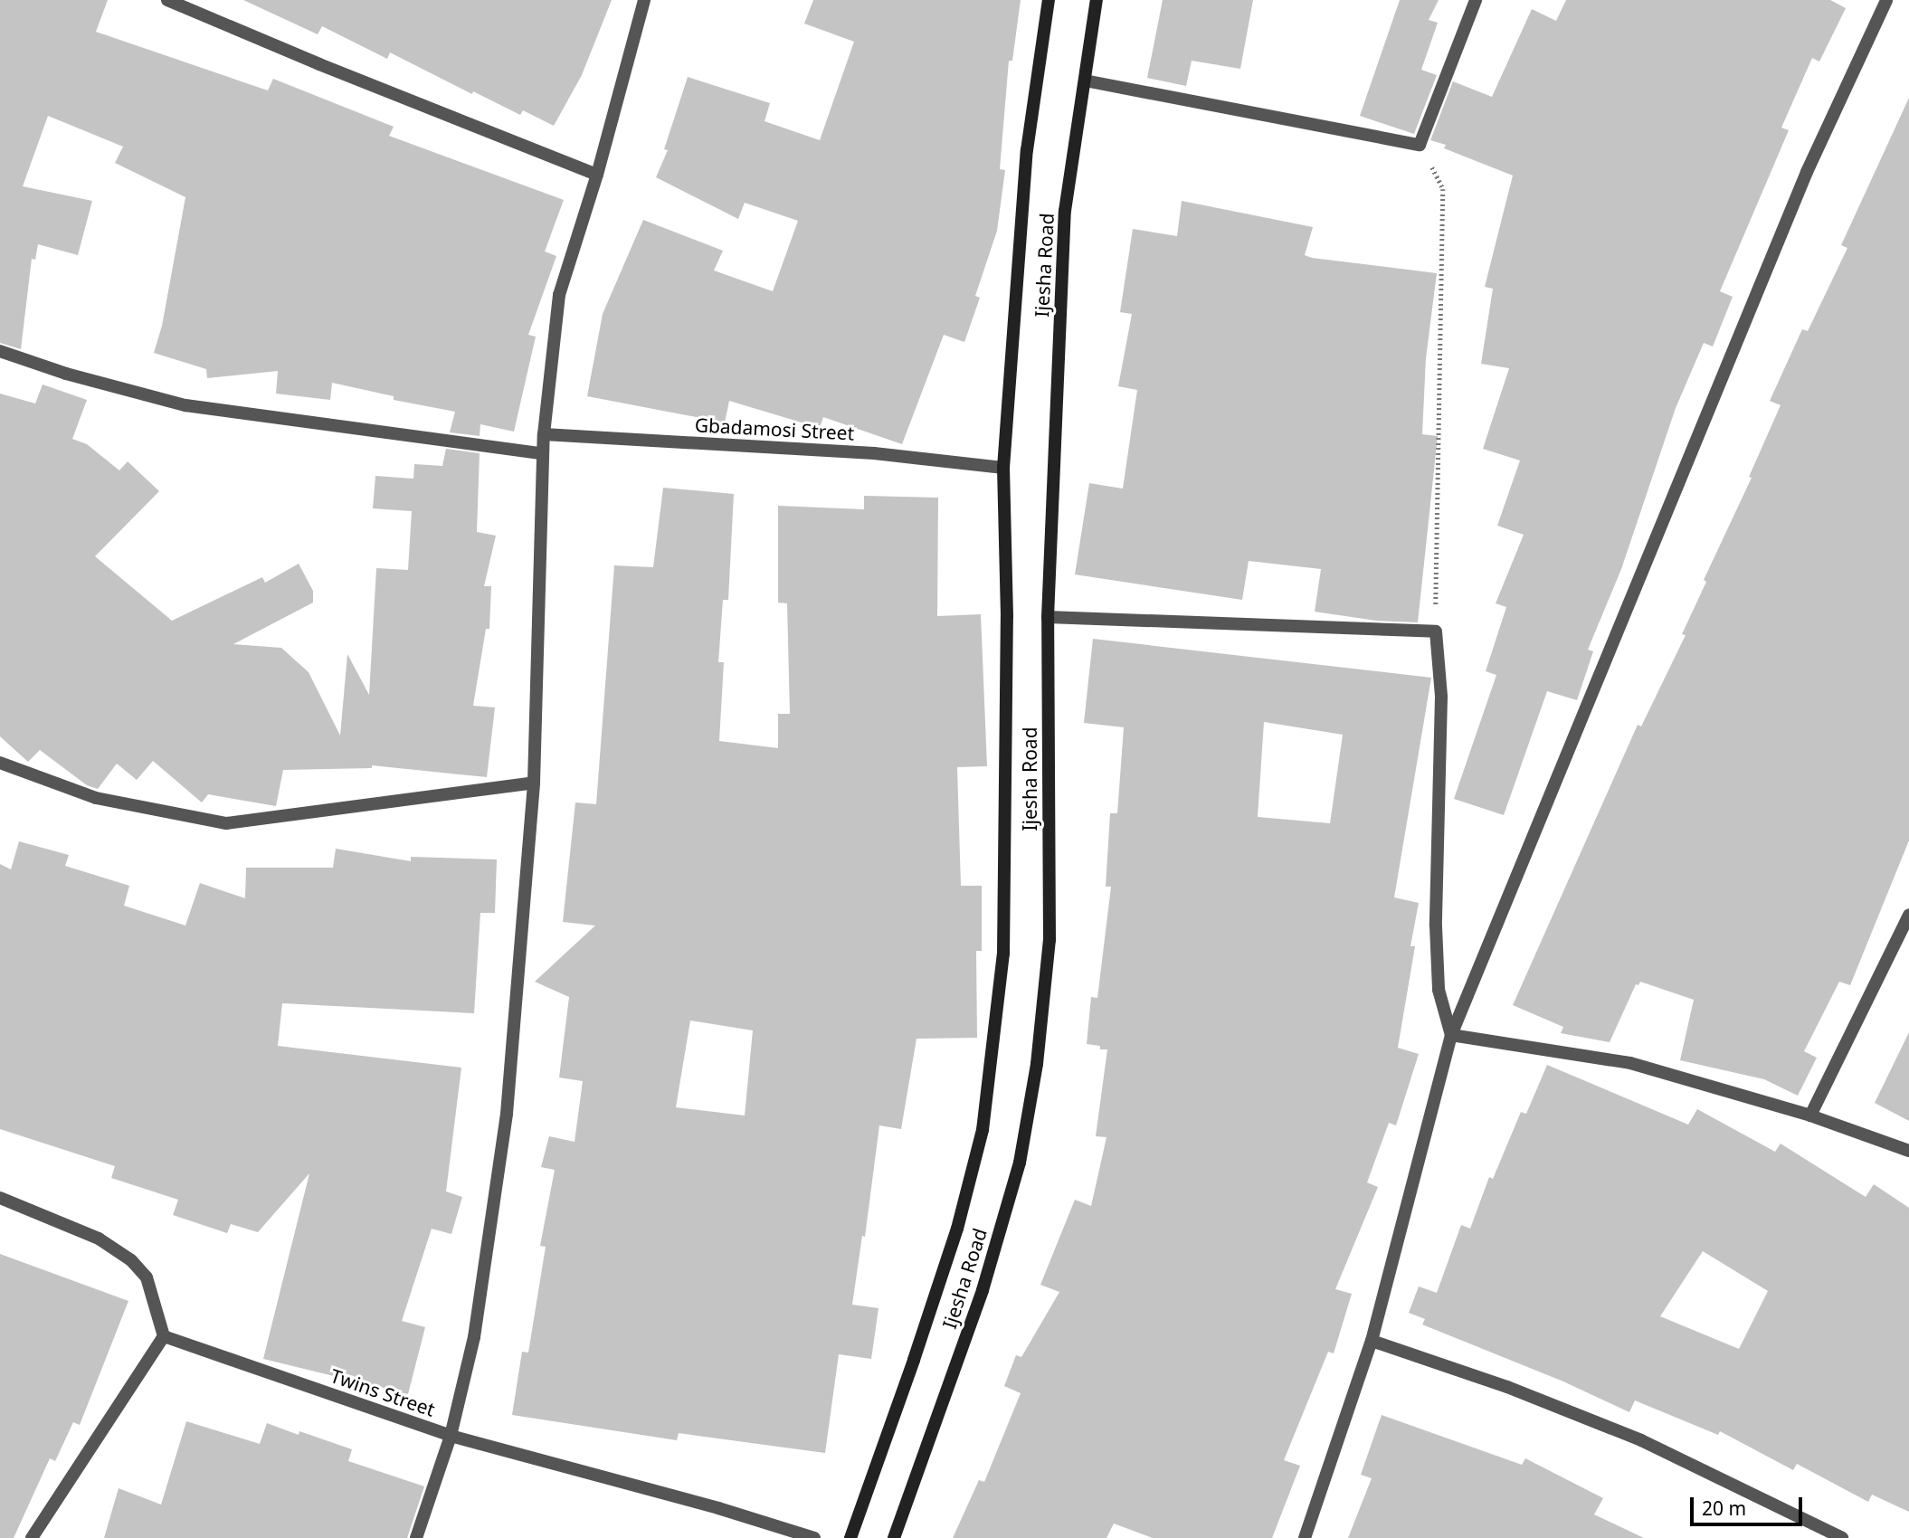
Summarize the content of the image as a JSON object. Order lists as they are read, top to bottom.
{
  "streets": {
    "main road": ["Ijesha Road"],
    "street": ["Gbadamosi Street", "Twins Street"]
  },
  "crossings": [
    ["Ijesha Road", "Gbadamosi Street"]
  ],
  "scale_bar": "20 m"
}
